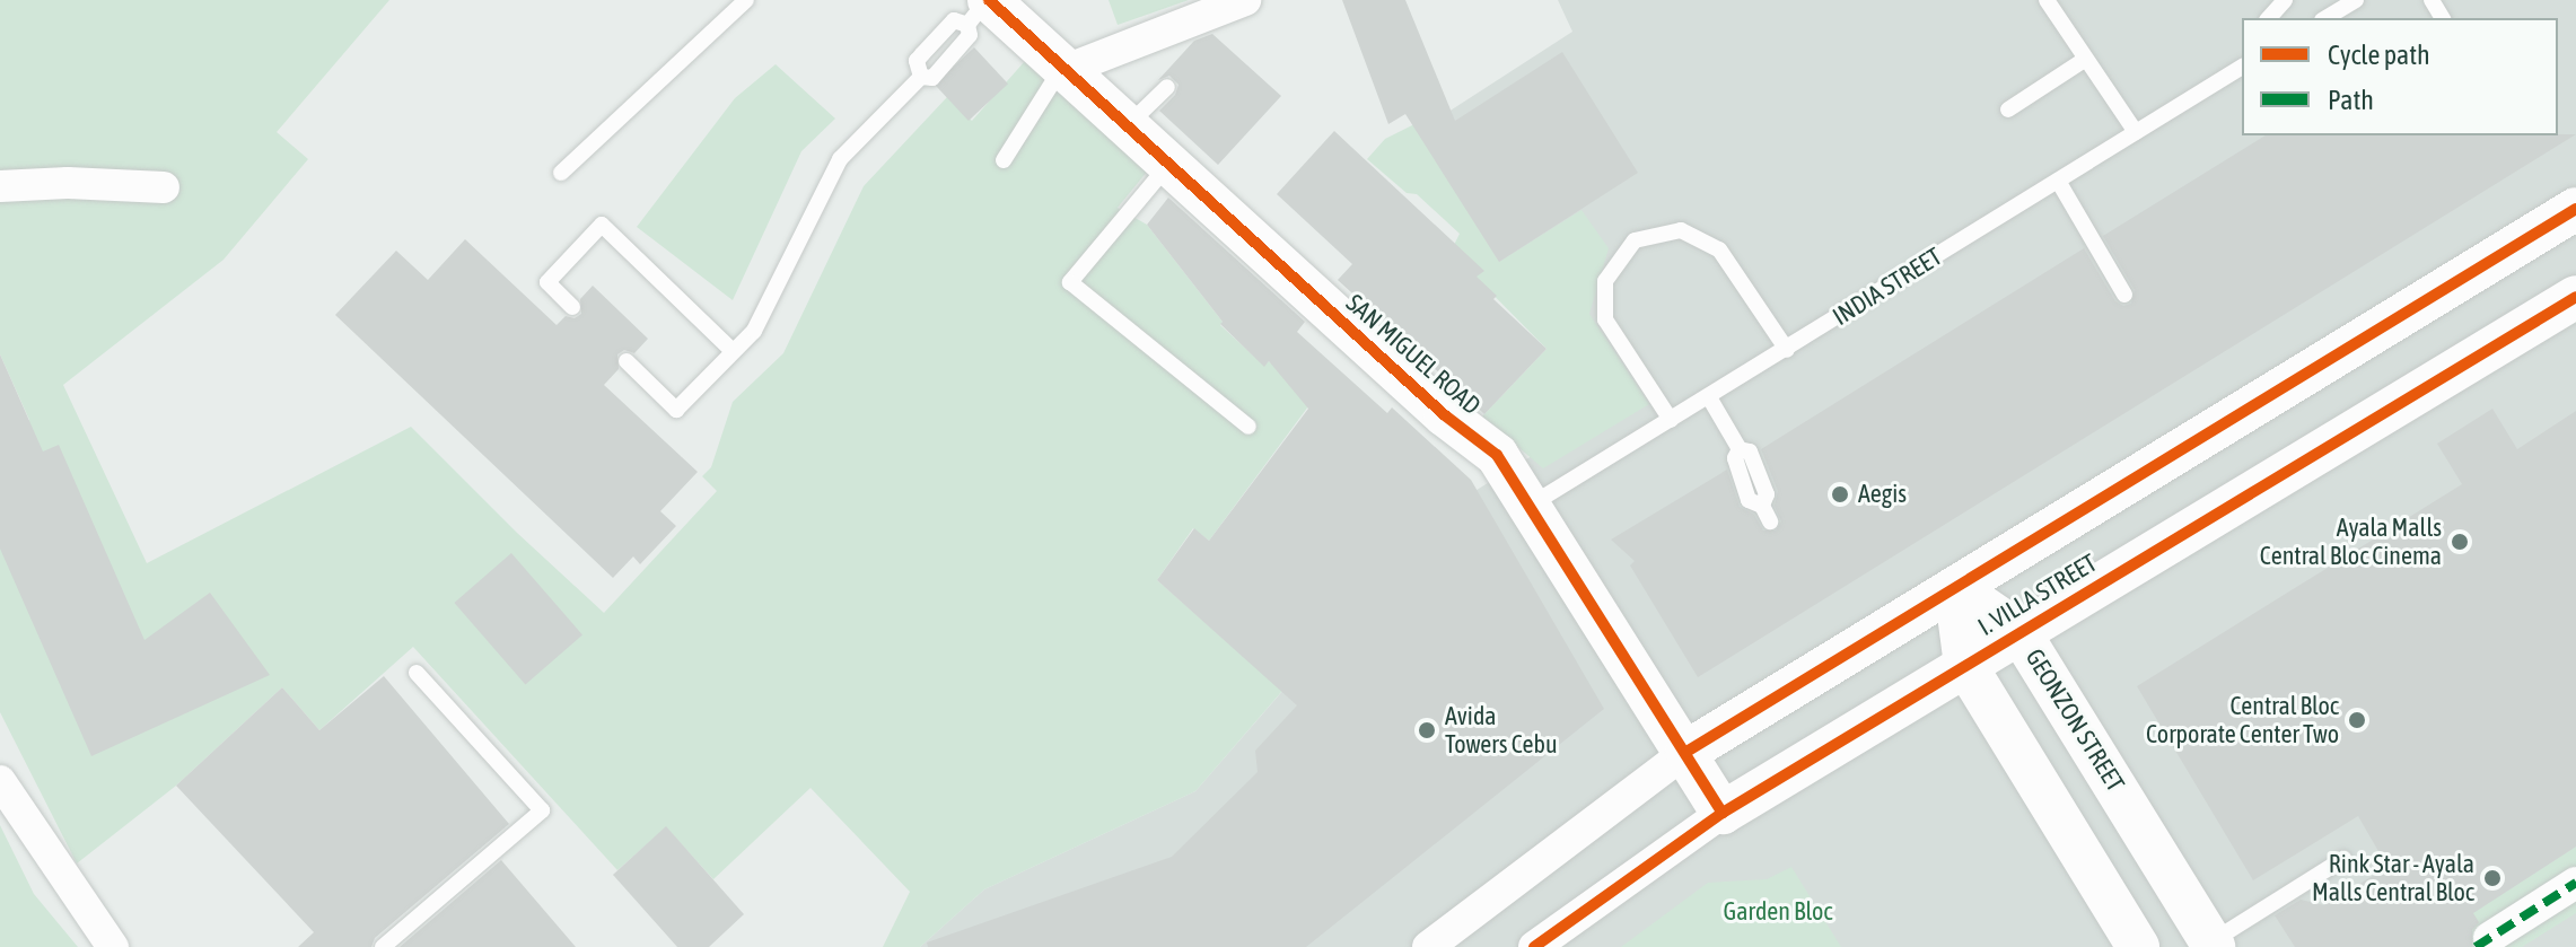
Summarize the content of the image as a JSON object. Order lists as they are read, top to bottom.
{
  "streets": {
    "street": ["SAN MIGUEL ROAD", "I. VILLA STREET", "GEONZON STREET"],
    "lane": ["INDIA STREET"]
  },
  "crossings": [
    ["INDIA STREET", "SAN MIGUEL ROAD"],
    ["SAN MIGUEL ROAD", "I. VILLA STREET"],
    ["I. VILLA STREET", "GEONZON STREET"]
  ],
  "parks": ["Garden Bloc"],
  "places": [
    "Aegis",
    "Ayala Malls Central Bloc Cinema",
    "Central Bloc Corporate Center Two",
    "Avida Towers Cebu",
    "Rink Star - Ayala Malls Central Bloc"
  ],
  "legend": ["Cycle path", "Path"]
}
